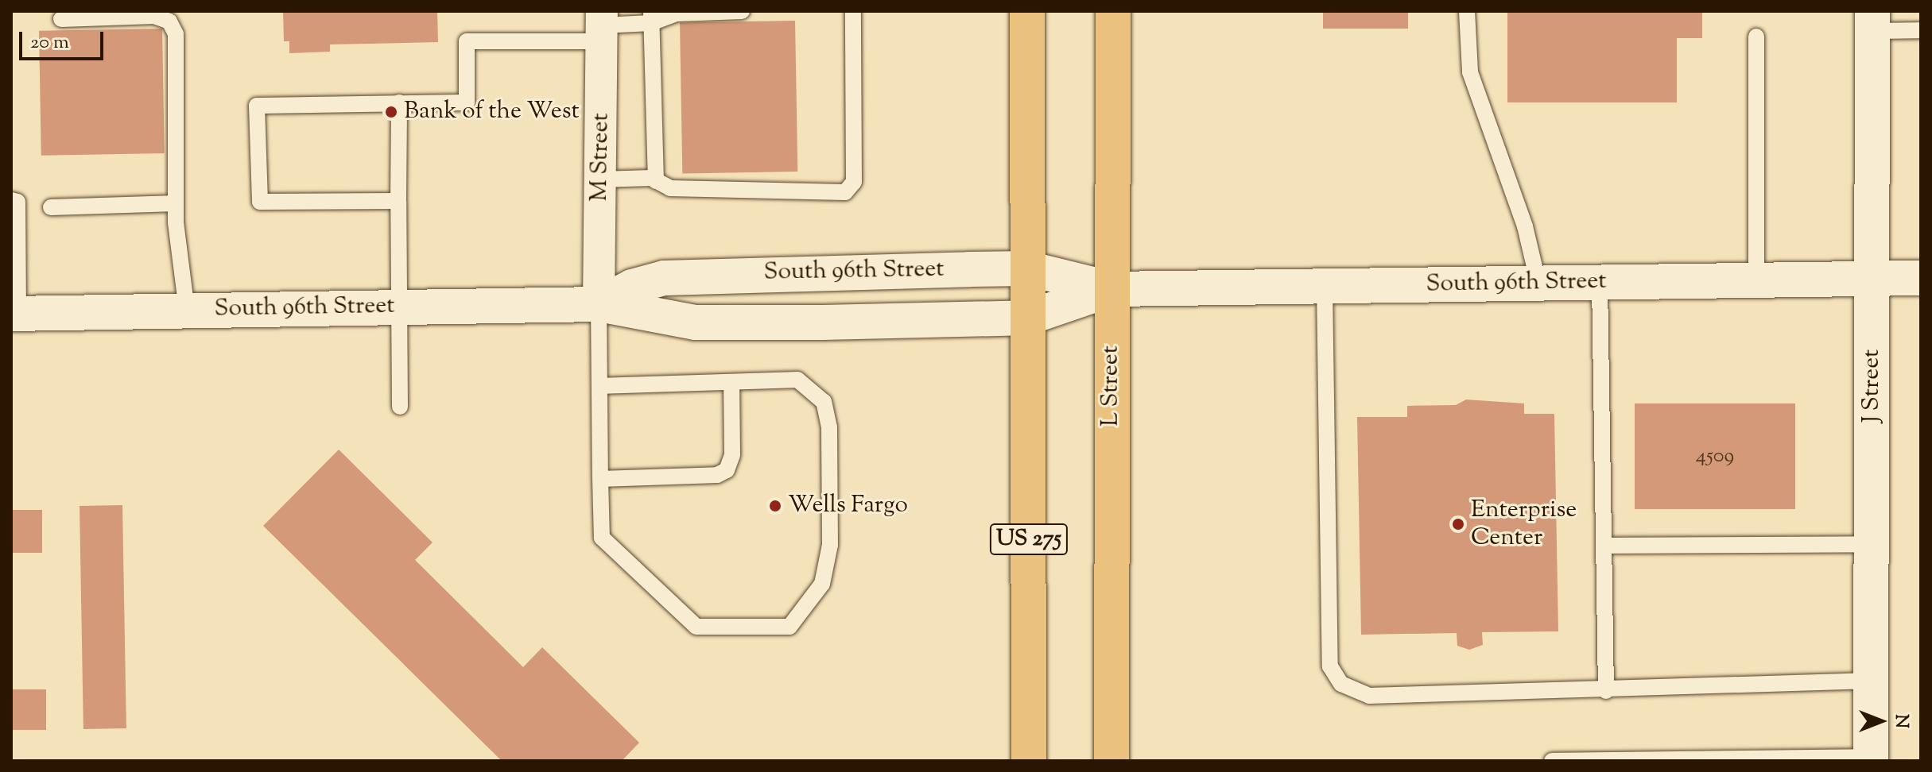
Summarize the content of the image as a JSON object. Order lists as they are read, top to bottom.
{
  "streets": {
    "main road": [
      "South 96th Street",
      "L Street",
      "J Street",
      "US 275"
    ],
    "street": ["M Street"]
  },
  "crossings": [
    ["M Street", "South 96th Street"],
    ["South 96th Street", "L Street"],
    ["South 96th Street", "J Street"],
    ["South 96th Street", "US 275"]
  ],
  "places": ["Bank of the West", "Wells Fargo", "Enterprise Center"],
  "house_numbers": ["4509"],
  "scale_bar": "20 m",
  "north": "right"
}
